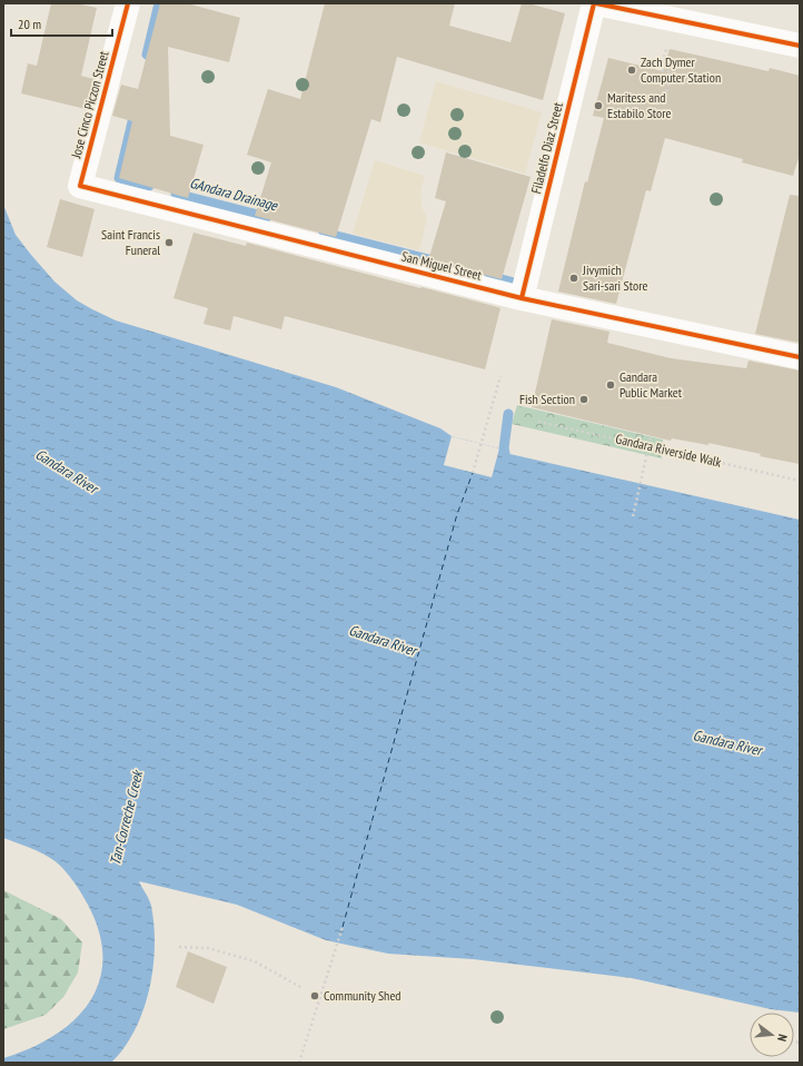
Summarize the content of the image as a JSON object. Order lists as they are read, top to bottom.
{
  "streets": {
    "street": ["Jose Cinco Piczon Street", "Filadelfo Diaz Street", "San Miguel Street"],
    "path": ["Gandara Riverside Walk"]
  },
  "crossings": [
    ["Jose Cinco Piczon Street", "San Miguel Street"],
    ["Filadelfo Diaz Street", "San Miguel Street"]
  ],
  "water": ["GAndara Drainage", "Gandara River", "Tan-Correche Creek"],
  "places": [
    "Zach Dymer Computer Station",
    "Maritess and Estabilo Store",
    "Saint Francis Funeral",
    "Jivymich Sari-sari Store",
    "Gandara Public Market",
    "Fish Section",
    "Community Shed"
  ],
  "scale_bar": "20 m",
  "north": "right"
}
